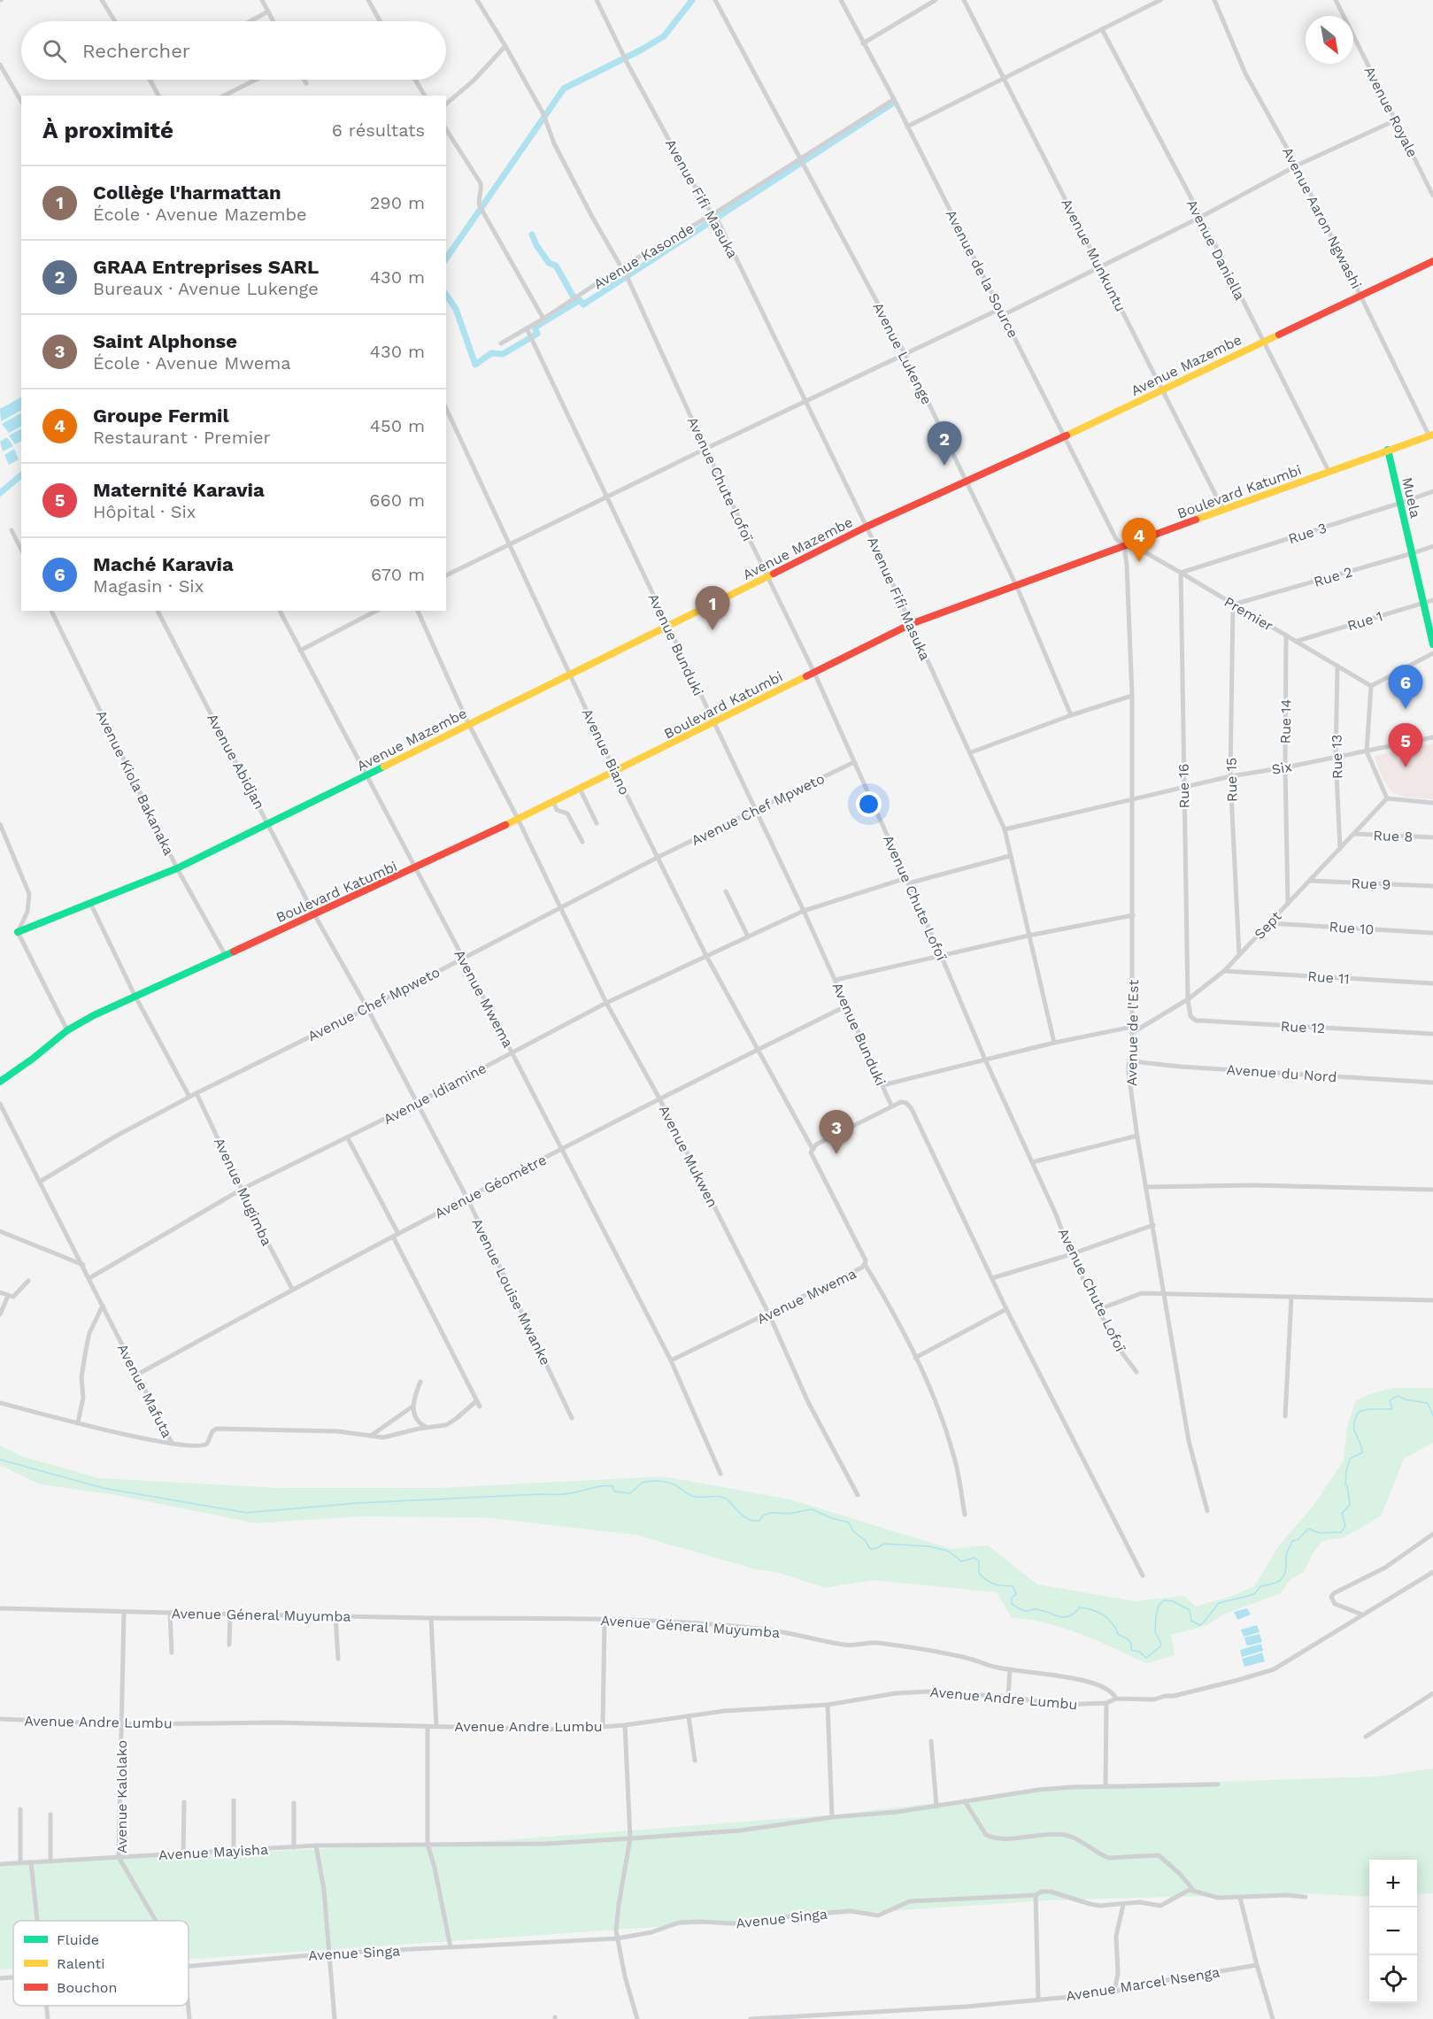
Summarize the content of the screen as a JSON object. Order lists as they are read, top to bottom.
{
  "streets": {
    "street": [
      "Avenue Royale",
      "Avenue Fifi Masuka",
      "Avenue Aaron Ngwashi",
      "Avenue Daniella",
      "Avenue Munkuntu",
      "Avenue Kasonde",
      "Avenue de la Source",
      "Avenue Lukenge",
      "Avenue Mazembe",
      "Avenue Chute Lofoï",
      "Boulevard Katumbi",
      "Muela",
      "Rue 3",
      "Rue 2",
      "Premier",
      "Rue 1",
      "Avenue Bunduki",
      "Rue 14",
      "Avenue Biano",
      "Rue 13",
      "Avenue Abidjan",
      "Six",
      "Rue 15",
      "Avenue Kiola Bakanaka",
      "Rue 16",
      "Avenue Chef Mpweto",
      "Rue 8",
      "Rue 9",
      "Sept",
      "Rue 10",
      "Rue 11",
      "Avenue Mwema",
      "Rue 12",
      "Avenue de l'Est",
      "Avenue du Nord",
      "Avenue Idiamine",
      "Avenue Mukwen",
      "Avenue Géomètre",
      "Avenue Mugimba",
      "Avenue Louise Mwanke",
      "Avenue Mafuta",
      "Avenue Géneral Muyumba",
      "Avenue Andre Lumbu",
      "Avenue Kalolako",
      "Avenue Mayisha",
      "Avenue Singa",
      "Avenue Marcel Nsenga"
    ]
  },
  "crossings": [
    ["Avenue Fifi Masuka", "Avenue Kasonde"],
    ["Avenue Fifi Masuka", "Avenue Mazembe"],
    ["Avenue Fifi Masuka", "Boulevard Katumbi"],
    ["Avenue Fifi Masuka", "Six"],
    ["Avenue Fifi Masuka", "Avenue Idiamine"],
    ["Avenue Aaron Ngwashi", "Avenue Mazembe"],
    ["Avenue Aaron Ngwashi", "Boulevard Katumbi"],
    ["Avenue Daniella", "Avenue Mazembe"],
    ["Avenue Daniella", "Boulevard Katumbi"],
    ["Avenue Munkuntu", "Avenue Mazembe"],
    ["Avenue Munkuntu", "Boulevard Katumbi"],
    ["Avenue Kasonde", "Avenue de la Source"],
    ["Avenue Kasonde", "Avenue Lukenge"],
    ["Avenue Kasonde", "Avenue Chute Lofoï"],
    ["Avenue Kasonde", "Avenue Bunduki"],
    ["Avenue de la Source", "Avenue Mazembe"],
    ["Avenue de la Source", "Boulevard Katumbi"],
    ["Avenue de la Source", "Premier"],
    ["Avenue de la Source", "Avenue de l'Est"],
    ["Avenue Lukenge", "Avenue Mazembe"],
    ["Avenue Lukenge", "Boulevard Katumbi"],
    ["Avenue Mazembe", "Avenue Chute Lofoï"],
    ["Avenue Mazembe", "Avenue Bunduki"],
    ["Avenue Mazembe", "Avenue Biano"],
    ["Avenue Mazembe", "Avenue Abidjan"],
    ["Avenue Mazembe", "Avenue Kiola Bakanaka"],
    ["Avenue Mazembe", "Avenue Mwema"],
    ["Avenue Mazembe", "Avenue Mukwen"],
    ["Avenue Chute Lofoï", "Boulevard Katumbi"],
    ["Avenue Chute Lofoï", "Avenue Chef Mpweto"],
    ["Avenue Chute Lofoï", "Avenue Idiamine"],
    ["Boulevard Katumbi", "Muela"],
    ["Boulevard Katumbi", "Premier"],
    ["Boulevard Katumbi", "Avenue Bunduki"],
    ["Boulevard Katumbi", "Avenue Biano"],
    ["Boulevard Katumbi", "Avenue Abidjan"],
    ["Boulevard Katumbi", "Avenue Kiola Bakanaka"],
    ["Boulevard Katumbi", "Avenue Mwema"],
    ["Boulevard Katumbi", "Avenue de l'Est"],
    ["Boulevard Katumbi", "Avenue Mukwen"],
    ["Boulevard Katumbi", "Avenue Louise Mwanke"],
    ["Muela", "Rue 3"],
    ["Muela", "Rue 2"],
    ["Muela", "Rue 1"],
    ["Rue 3", "Premier"],
    ["Rue 3", "Rue 16"],
    ["Rue 2", "Premier"],
    ["Rue 2", "Rue 15"],
    ["Premier", "Rue 1"],
    ["Premier", "Rue 14"],
    ["Premier", "Rue 13"],
    ["Premier", "Rue 15"],
    ["Premier", "Rue 16"],
    ["Premier", "Avenue de l'Est"],
    ["Avenue Bunduki", "Avenue Chef Mpweto"],
    ["Avenue Bunduki", "Avenue Idiamine"],
    ["Avenue Bunduki", "Avenue Géomètre"],
    ["Rue 14", "Six"],
    ["Rue 14", "Sept"],
    ["Avenue Biano", "Avenue Chef Mpweto"],
    ["Avenue Biano", "Avenue Mwema"],
    ["Avenue Biano", "Avenue Idiamine"],
    ["Avenue Biano", "Avenue Géomètre"],
    ["Rue 13", "Six"],
    ["Rue 13", "Sept"],
    ["Avenue Abidjan", "Avenue Louise Mwanke"],
    ["Six", "Rue 15"],
    ["Six", "Rue 16"],
    ["Six", "Avenue de l'Est"],
    ["Rue 15", "Sept"],
    ["Rue 16", "Sept"],
    ["Rue 16", "Rue 12"],
    ["Avenue Chef Mpweto", "Avenue Mwema"],
    ["Avenue Chef Mpweto", "Avenue Mukwen"],
    ["Avenue Chef Mpweto", "Avenue Mugimba"],
    ["Avenue Chef Mpweto", "Avenue Louise Mwanke"],
    ["Avenue Chef Mpweto", "Avenue Mafuta"],
    ["Rue 8", "Sept"],
    ["Rue 9", "Sept"],
    ["Sept", "Rue 10"],
    ["Sept", "Rue 11"],
    ["Sept", "Rue 12"],
    ["Sept", "Avenue de l'Est"],
    ["Avenue Mwema", "Avenue Idiamine"],
    ["Avenue Mwema", "Avenue Mukwen"],
    ["Avenue Mwema", "Avenue Géomètre"],
    ["Avenue de l'Est", "Avenue du Nord"],
    ["Avenue Idiamine", "Avenue Mukwen"],
    ["Avenue Idiamine", "Avenue Mugimba"],
    ["Avenue Idiamine", "Avenue Louise Mwanke"],
    ["Avenue Idiamine", "Avenue Mafuta"],
    ["Avenue Mukwen", "Avenue Géomètre"],
    ["Avenue Géomètre", "Avenue Mugimba"],
    ["Avenue Géomètre", "Avenue Louise Mwanke"],
    ["Avenue Géomètre", "Avenue Mafuta"],
    ["Avenue Géneral Muyumba", "Avenue Andre Lumbu"],
    ["Avenue Géneral Muyumba", "Avenue Kalolako"],
    ["Avenue Andre Lumbu", "Avenue Kalolako"],
    ["Avenue Kalolako", "Avenue Mayisha"]
  ],
  "legend": ["Fluide", "Ralenti", "Bouchon"],
  "north": "bottom right",
  "page": {
    "search": "Rechercher",
    "heading": ["À proximité", "6 résultats"],
    "list": [
      {
        "mark": "1",
        "name": "Collège l'harmattan",
        "note": "École · Avenue Mazembe",
        "value": "290 m"
      },
      {
        "mark": "2",
        "name": "GRAA Entreprises SARL",
        "note": "Bureaux · Avenue Lukenge",
        "value": "430 m"
      },
      {
        "mark": "3",
        "name": "Saint Alphonse",
        "note": "École · Avenue Mwema",
        "value": "430 m"
      },
      {
        "mark": "4",
        "name": "Groupe Fermil",
        "note": "Restaurant · Premier",
        "value": "450 m"
      },
      {
        "mark": "5",
        "name": "Maternité Karavia",
        "note": "Hôpital · Six",
        "value": "660 m"
      },
      {
        "mark": "6",
        "name": "Maché Karavia",
        "note": "Magasin · Six",
        "value": "670 m"
      }
    ],
    "pins": [
      "2",
      "4",
      "1",
      "6",
      "5",
      "3"
    ],
    "map_buttons": ["+", "−"]
  }
}
